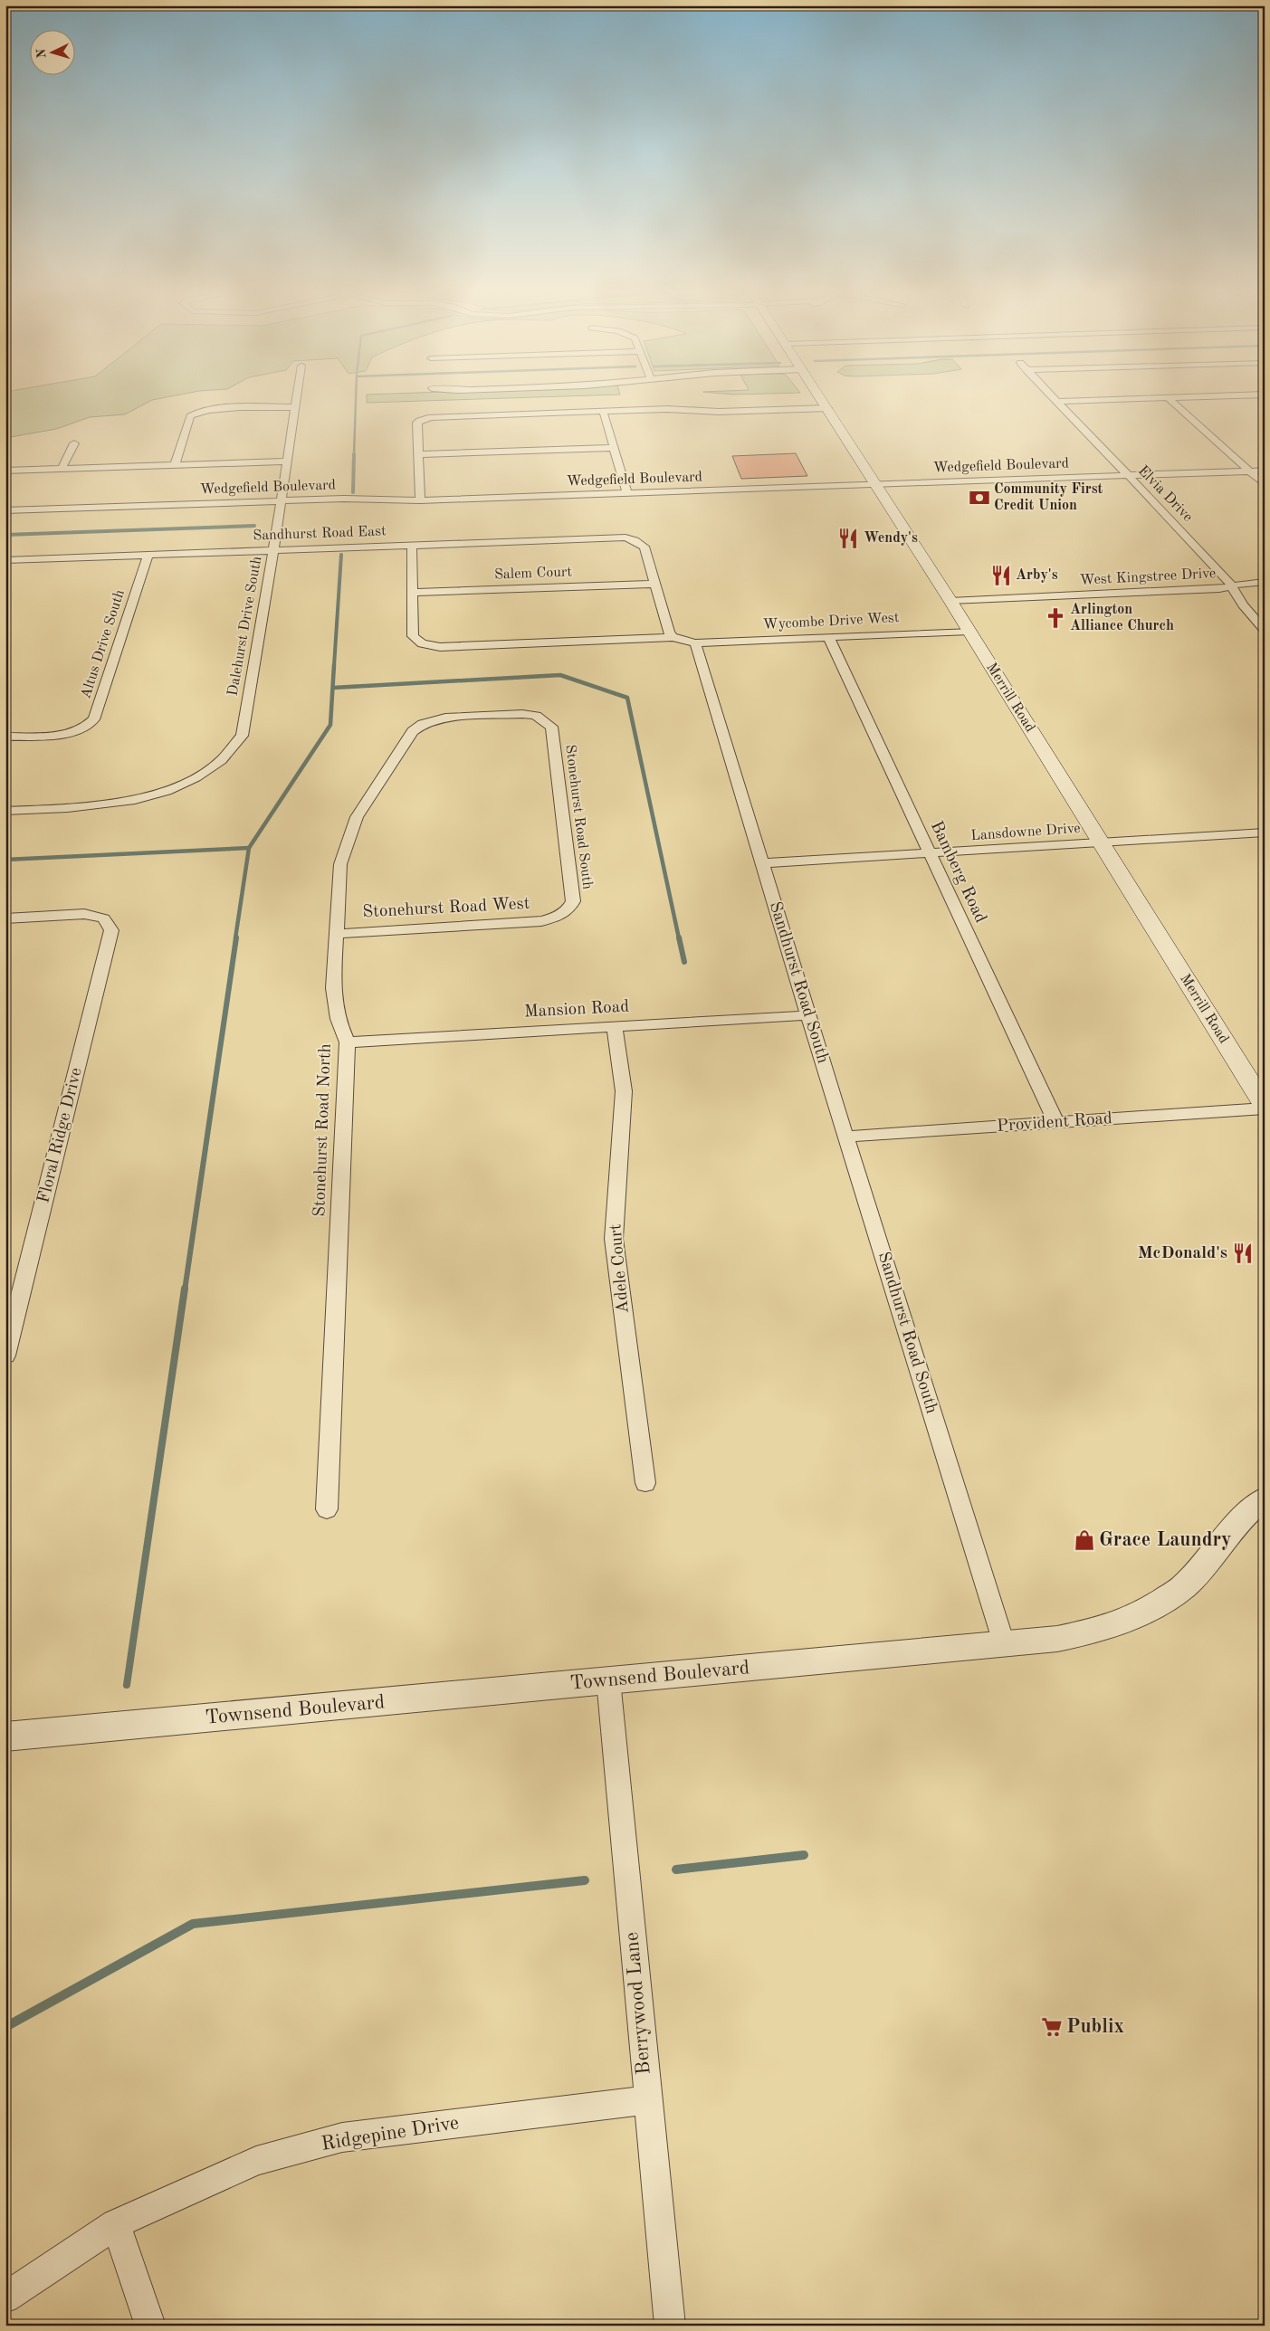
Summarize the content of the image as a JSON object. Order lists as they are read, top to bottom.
{
  "streets": {
    "main road": ["Merrill Road"],
    "street": [
      "Wedgefield Boulevard",
      "Elvia Drive",
      "Sandhurst Road East",
      "Salem Court",
      "West Kingstree Drive",
      "Wycombe Drive West",
      "Dalehurst Drive South",
      "Altus Drive South",
      "Stonehurst Road South",
      "Lansdowne Drive",
      "Bamberg Road",
      "Stonehurst Road West",
      "Sandhurst Road South",
      "Mansion Road",
      "Provident Road",
      "Stonehurst Road North",
      "Floral Ridge Drive",
      "Adele Court",
      "Townsend Boulevard",
      "Berrywood Lane",
      "Ridgepine Drive"
    ]
  },
  "crossings": [
    ["Wedgefield Boulevard", "Elvia Drive"],
    ["Wedgefield Boulevard", "Dalehurst Drive South"],
    ["Wedgefield Boulevard", "Merrill Road"],
    ["Elvia Drive", "West Kingstree Drive"],
    ["Sandhurst Road East", "Dalehurst Drive South"],
    ["Sandhurst Road East", "Altus Drive South"],
    ["West Kingstree Drive", "Merrill Road"],
    ["Wycombe Drive West", "Merrill Road"],
    ["Wycombe Drive West", "Bamberg Road"],
    ["Wycombe Drive West", "Sandhurst Road South"],
    ["Merrill Road", "Lansdowne Drive"],
    ["Merrill Road", "Provident Road"],
    ["Stonehurst Road South", "Stonehurst Road West"],
    ["Stonehurst Road South", "Stonehurst Road North"],
    ["Lansdowne Drive", "Bamberg Road"],
    ["Lansdowne Drive", "Sandhurst Road South"],
    ["Bamberg Road", "Provident Road"],
    ["Stonehurst Road West", "Stonehurst Road North"],
    ["Sandhurst Road South", "Mansion Road"],
    ["Sandhurst Road South", "Provident Road"],
    ["Mansion Road", "Stonehurst Road North"],
    ["Mansion Road", "Adele Court"],
    ["Townsend Boulevard", "Berrywood Lane"],
    ["Berrywood Lane", "Ridgepine Drive"]
  ],
  "places": {
    "bank": ["Community First Credit Union"],
    "restaurant": ["Wendy's", "Arby's", "McDonald's"],
    "church": ["Arlington Alliance Church"],
    "shop": ["Grace Laundry"],
    "supermarket": ["Publix"]
  },
  "north": "left"
}
